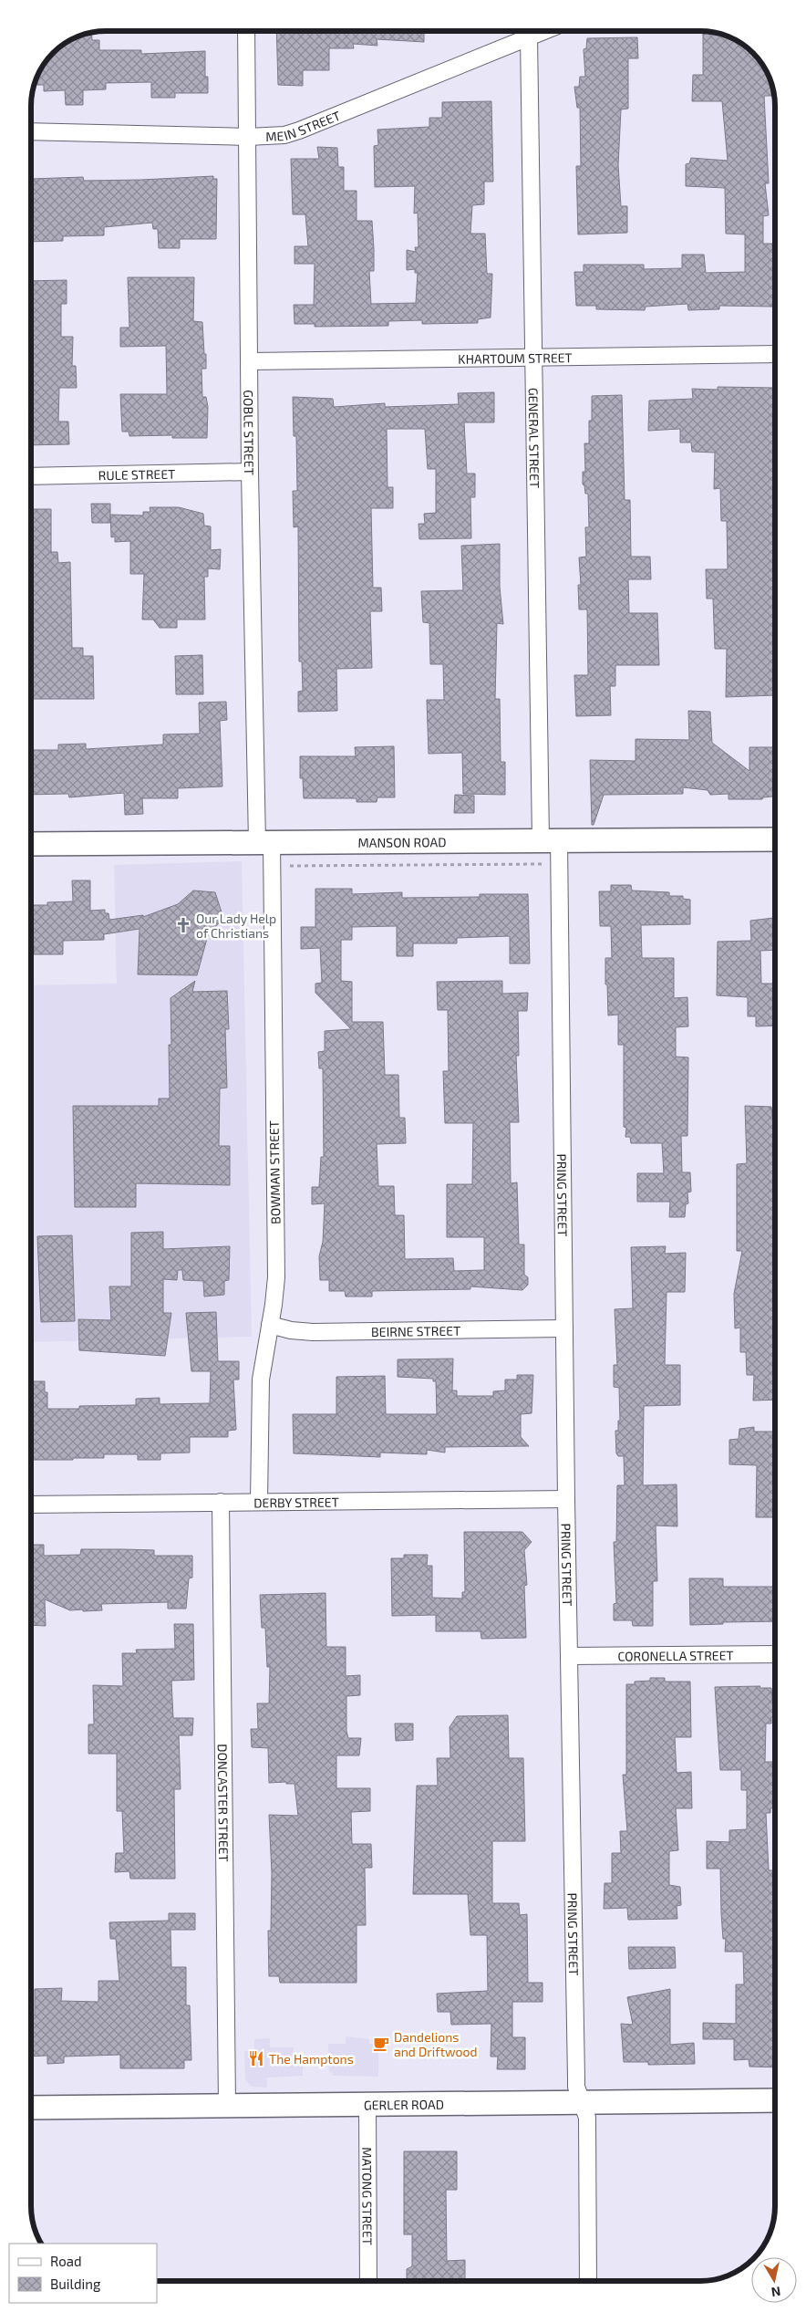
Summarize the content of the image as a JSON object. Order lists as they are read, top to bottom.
{
  "streets": {
    "street": [
      "MEIN STREET",
      "KHARTOUM STREET",
      "GOBLE STREET",
      "GENERAL STREET",
      "RULE STREET",
      "MANSON ROAD",
      "BOWMAN STREET",
      "PRING STREET",
      "BEIRNE STREET",
      "DERBY STREET",
      "CORONELLA STREET",
      "DONCASTER STREET",
      "GERLER ROAD",
      "MATONG STREET"
    ]
  },
  "crossings": [
    ["MEIN STREET", "GOBLE STREET"],
    ["MEIN STREET", "GENERAL STREET"],
    ["KHARTOUM STREET", "GOBLE STREET"],
    ["KHARTOUM STREET", "GENERAL STREET"],
    ["GOBLE STREET", "RULE STREET"],
    ["GOBLE STREET", "MANSON ROAD"],
    ["GOBLE STREET", "BOWMAN STREET"],
    ["GENERAL STREET", "MANSON ROAD"],
    ["GENERAL STREET", "PRING STREET"],
    ["MANSON ROAD", "BOWMAN STREET"],
    ["MANSON ROAD", "PRING STREET"],
    ["BOWMAN STREET", "BEIRNE STREET"],
    ["BOWMAN STREET", "DERBY STREET"],
    ["PRING STREET", "BEIRNE STREET"],
    ["PRING STREET", "DERBY STREET"],
    ["PRING STREET", "CORONELLA STREET"],
    ["PRING STREET", "GERLER ROAD"],
    ["DERBY STREET", "DONCASTER STREET"],
    ["DONCASTER STREET", "GERLER ROAD"],
    ["GERLER ROAD", "MATONG STREET"]
  ],
  "places": {
    "church": ["Our Lady Help of Christians"],
    "cafe": ["Dandelions and Driftwood"],
    "restaurant": ["The Hamptons"]
  },
  "legend": ["Road", "Building"],
  "north": "bottom"
}
